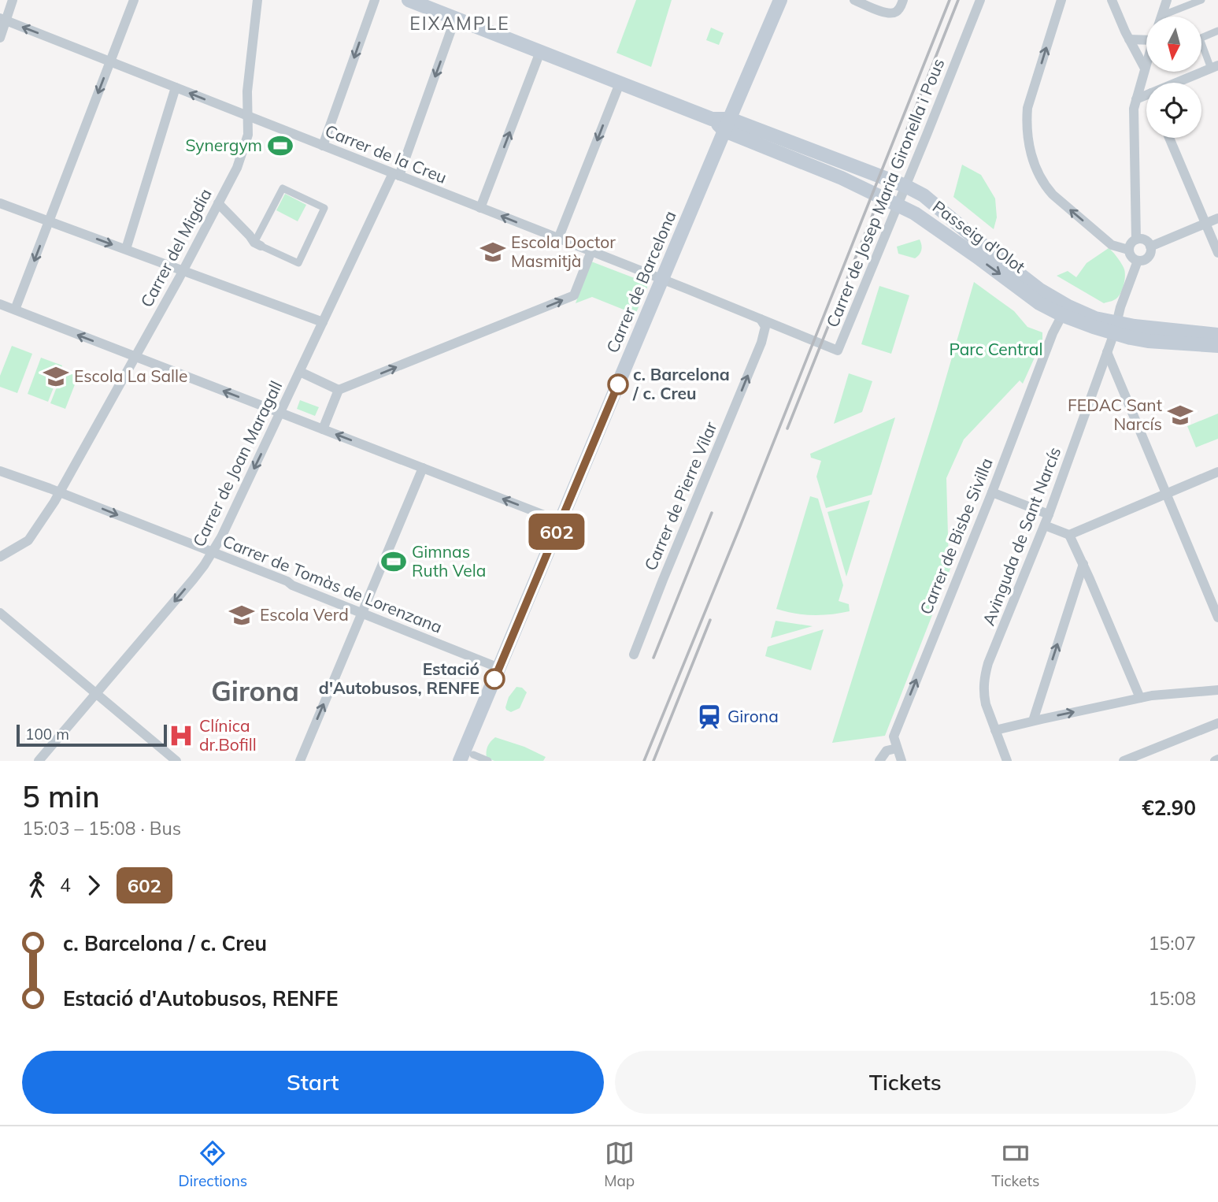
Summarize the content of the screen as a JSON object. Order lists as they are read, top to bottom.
{
  "streets": {
    "main road": ["Passeig d'Olot", "Carrer de Barcelona"],
    "street": [
      "Carrer de la Creu",
      "Carrer de Josep Maria Gironella i Pous",
      "Carrer del Migdia",
      "Carrer de Joan Maragall",
      "Carrer de Pierre Vilar",
      "Carrer de Bisbe Sivilla",
      "Avinguda de Sant Narcís",
      "Carrer de Tomàs de Lorenzana"
    ]
  },
  "crossings": [
    ["Carrer de la Creu", "Carrer de Josep Maria Gironella i Pous"],
    ["Carrer de la Creu", "Carrer del Migdia"],
    ["Carrer de la Creu", "Carrer de Barcelona"],
    ["Carrer de la Creu", "Carrer de Joan Maragall"],
    ["Carrer de la Creu", "Carrer de Pierre Vilar"],
    ["Carrer de Josep Maria Gironella i Pous", "Passeig d'Olot"],
    ["Carrer de Josep Maria Gironella i Pous", "Carrer de Pierre Vilar"],
    ["Passeig d'Olot", "Carrer de Barcelona"],
    ["Passeig d'Olot", "Carrer de Bisbe Sivilla"],
    ["Passeig d'Olot", "Avinguda de Sant Narcís"],
    ["Carrer del Migdia", "Carrer de Tomàs de Lorenzana"],
    ["Carrer de Barcelona", "Carrer de Tomàs de Lorenzana"],
    ["Carrer de Joan Maragall", "Carrer de Tomàs de Lorenzana"]
  ],
  "one_way": ["Carrer de Pierre Vilar", "Carrer de Bisbe Sivilla"],
  "districts": ["EIXAMPLE", "Girona"],
  "parks": ["Parc Central"],
  "places": {
    "sports": ["Synergym", "Gimnas Ruth Vela"],
    "school or university": [
      "Escola Doctor Masmitjà",
      "Escola La Salle",
      "FEDAC Sant Narcís",
      "Escola Verd"
    ],
    "other": ["c. Barcelona / c. Creu", "Estació d'Autobusos, RENFE"],
    "station": ["Girona"],
    "hospital": ["Clínica dr.Bofill"]
  },
  "lines": ["bus line 602"],
  "scale_bar": "100 m",
  "north": "bottom",
  "page": {
    "on_map": "602",
    "scale": "100 m",
    "heading": ["5 min", "15:03 – 15:08 · Bus", "€2.90"],
    "legs": ["4", "602"],
    "list": [
      {
        "name": "c. Barcelona / c. Creu",
        "value": "15:07"
      },
      {
        "name": "Estació d'Autobusos, RENFE",
        "value": "15:08"
      }
    ],
    "buttons": ["Start", "Tickets"],
    "tabs": ["Directions", "Map", "Tickets"]
  }
}
